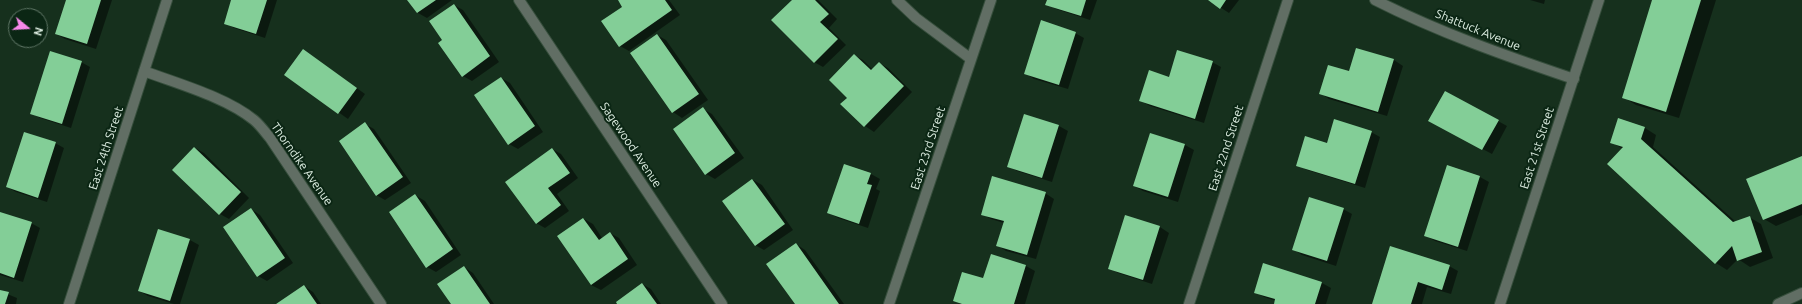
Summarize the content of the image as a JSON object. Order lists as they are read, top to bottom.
{
  "streets": {
    "street": [
      "Shattuck Avenue",
      "Sagewood Avenue",
      "East 24th Street",
      "East 23rd Street",
      "East 22nd Street",
      "East 21st Street",
      "Thorndike Avenue"
    ]
  },
  "crossings": [
    ["Shattuck Avenue", "East 21st Street"],
    ["East 24th Street", "Thorndike Avenue"]
  ],
  "north": "right"
}
